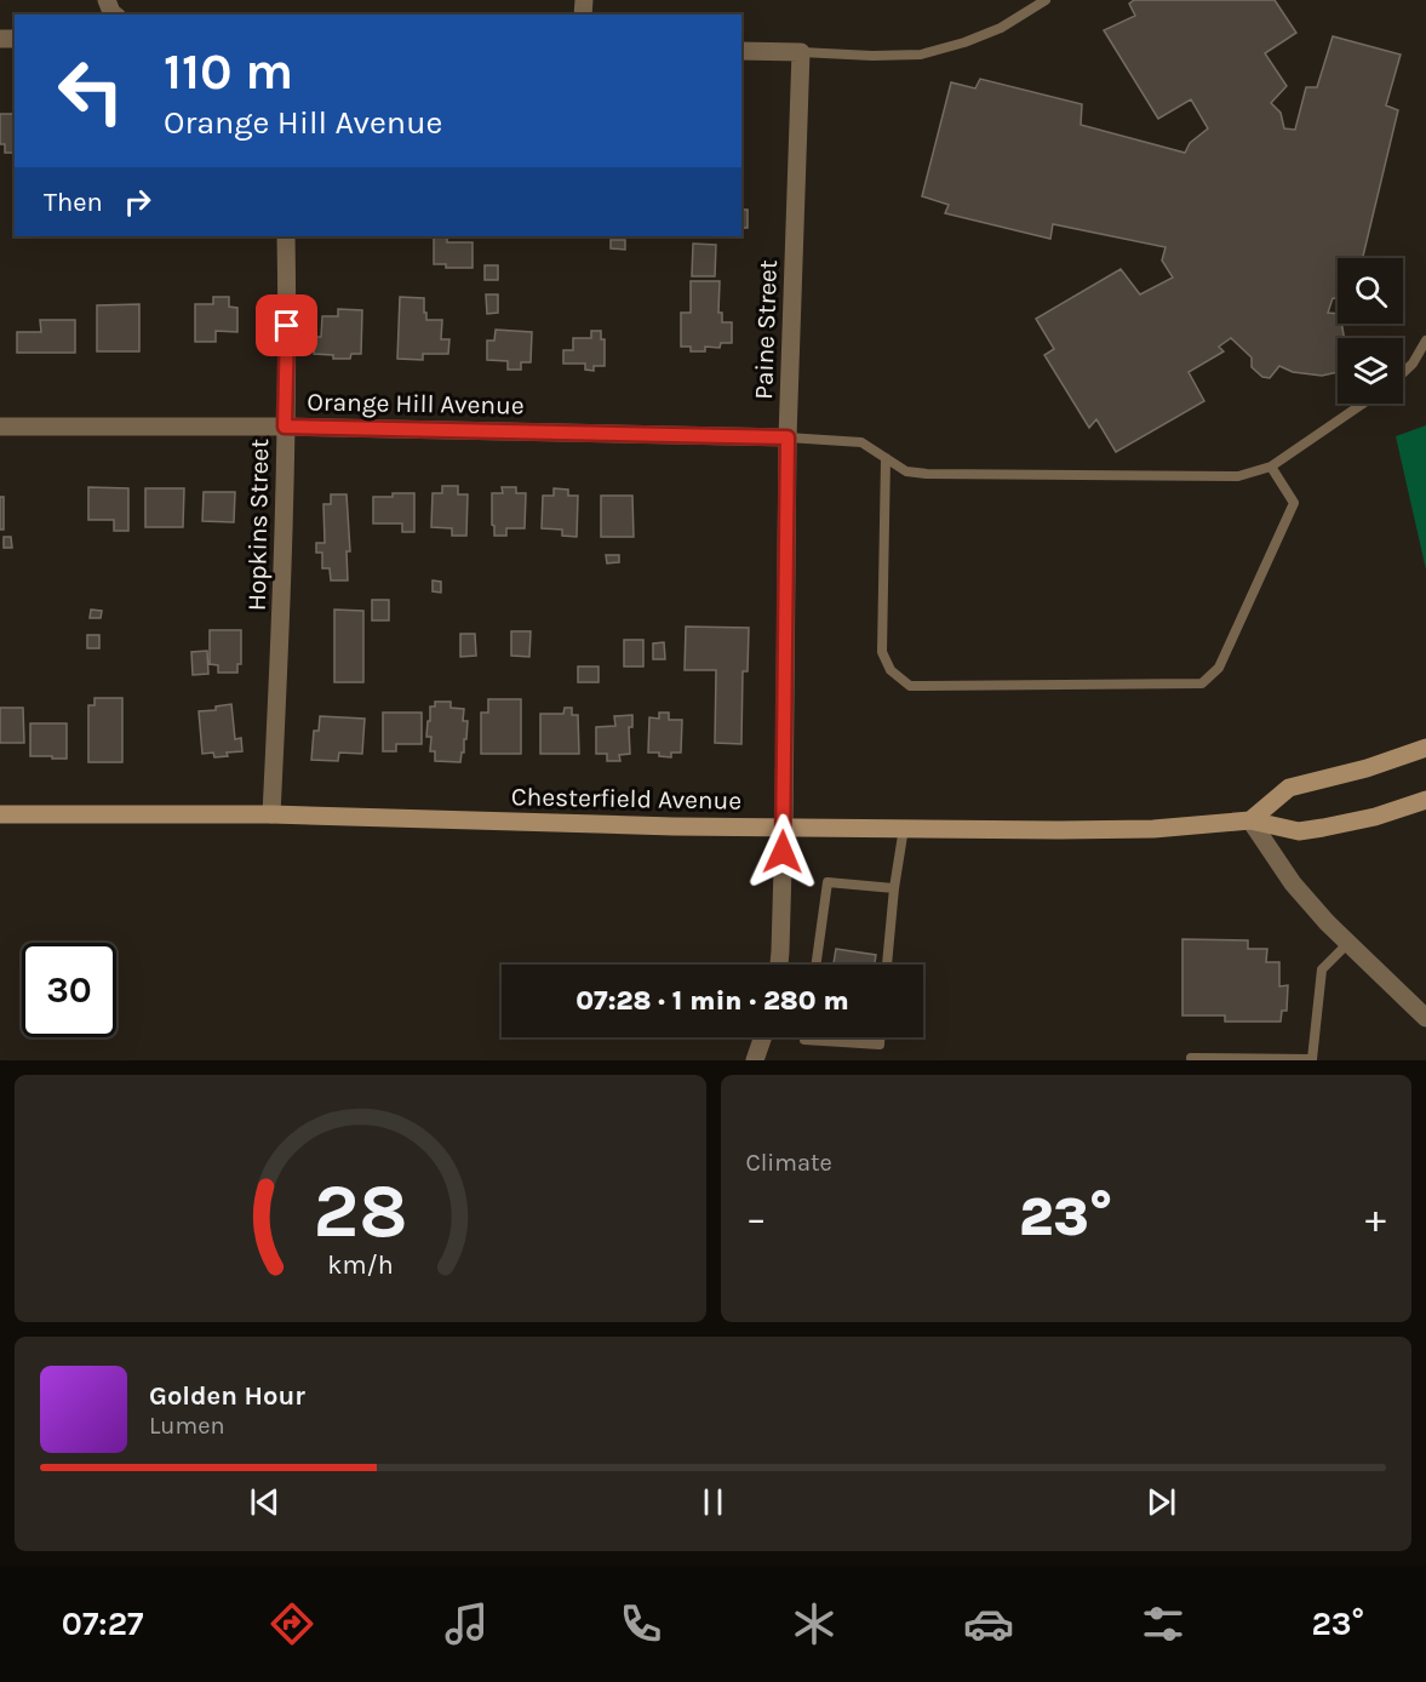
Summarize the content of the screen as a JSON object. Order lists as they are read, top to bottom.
{
  "streets": {
    "main road": ["Chesterfield Avenue"],
    "street": ["Paine Street", "Orange Hill Avenue", "Hopkins Street"]
  },
  "crossings": [
    ["Paine Street", "Orange Hill Avenue"],
    ["Paine Street", "Chesterfield Avenue"],
    ["Orange Hill Avenue", "Hopkins Street"],
    ["Hopkins Street", "Chesterfield Avenue"]
  ],
  "page": {
    "turn": ["110 m", "Orange Hill Avenue"],
    "then": "Then",
    "limit": "30",
    "trip": "07:28 · 1 min · 280 m",
    "tile": "Climate",
    "heat": ["−", "23°", "+"],
    "song": ["Golden Hour", "Lumen"],
    "tabs": ["07:27", "23°"],
    "gauge": ["28", "km/h"]
  }
}
